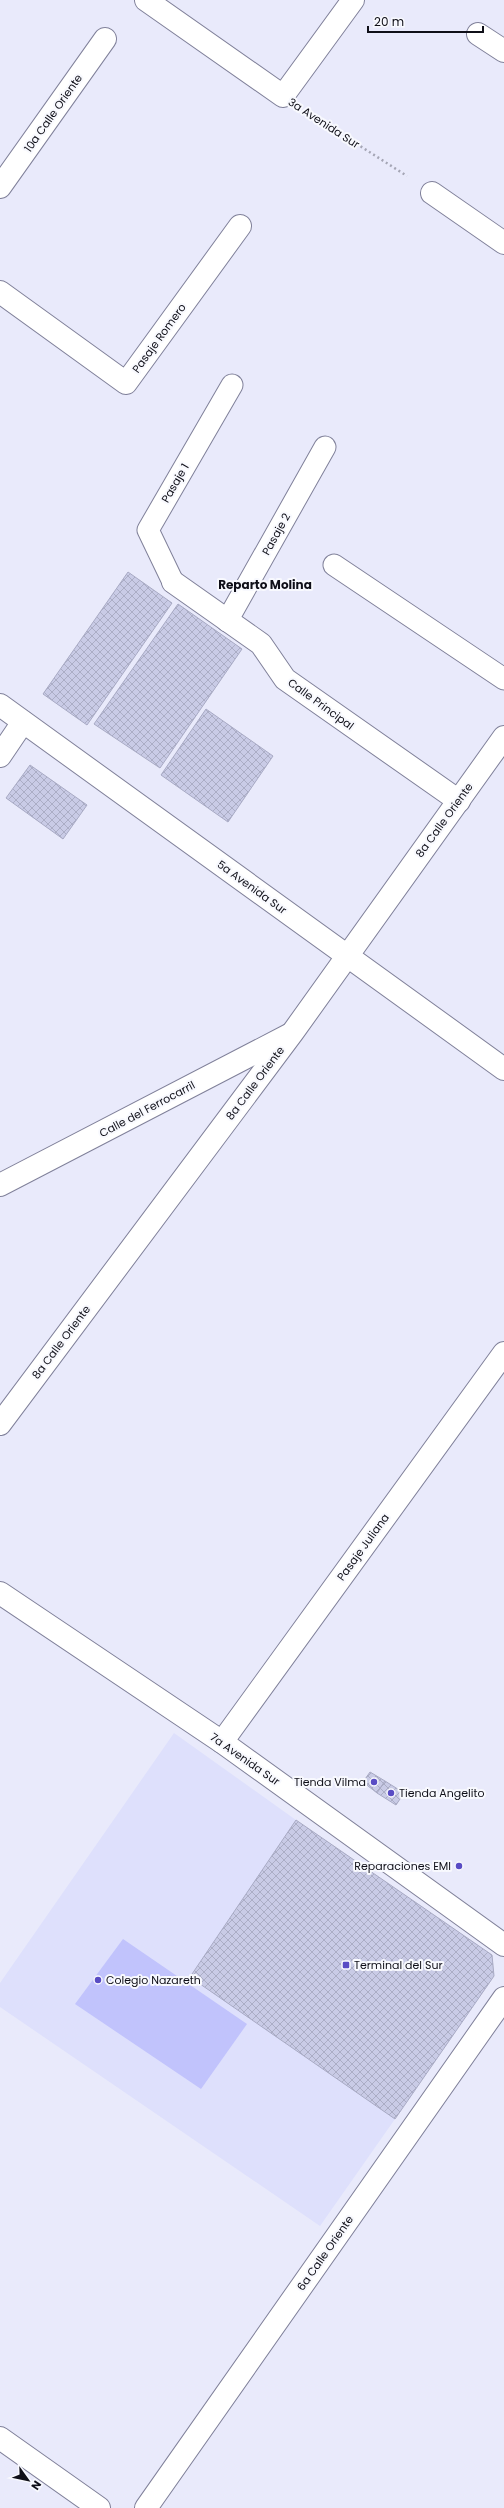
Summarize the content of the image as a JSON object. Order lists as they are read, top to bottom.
{
  "streets": {
    "street": [
      "10a Calle Oriente",
      "3a Avenida Sur",
      "Pasaje Romero",
      "Calle Principal",
      "8a Calle Oriente",
      "5a Avenida Sur",
      "Calle del Ferrocarril",
      "Pasaje Juliana",
      "7a Avenida Sur",
      "6a Calle Oriente"
    ],
    "lane": ["Pasaje 1", "Pasaje 2"]
  },
  "crossings": [
    ["Pasaje 1", "Calle Principal"],
    ["Pasaje 2", "Calle Principal"],
    ["Calle Principal", "8a Calle Oriente"],
    ["8a Calle Oriente", "5a Avenida Sur"],
    ["8a Calle Oriente", "Calle del Ferrocarril"],
    ["Pasaje Juliana", "7a Avenida Sur"]
  ],
  "districts": ["Reparto Molina"],
  "places": {
    "other": [
      "Tienda Vilma",
      "Tienda Angelito",
      "Reparaciones EMI",
      "Colegio Nazareth"
    ],
    "transit": ["Terminal del Sur"]
  },
  "scale_bar": "20 m",
  "north": "bottom right"
}
